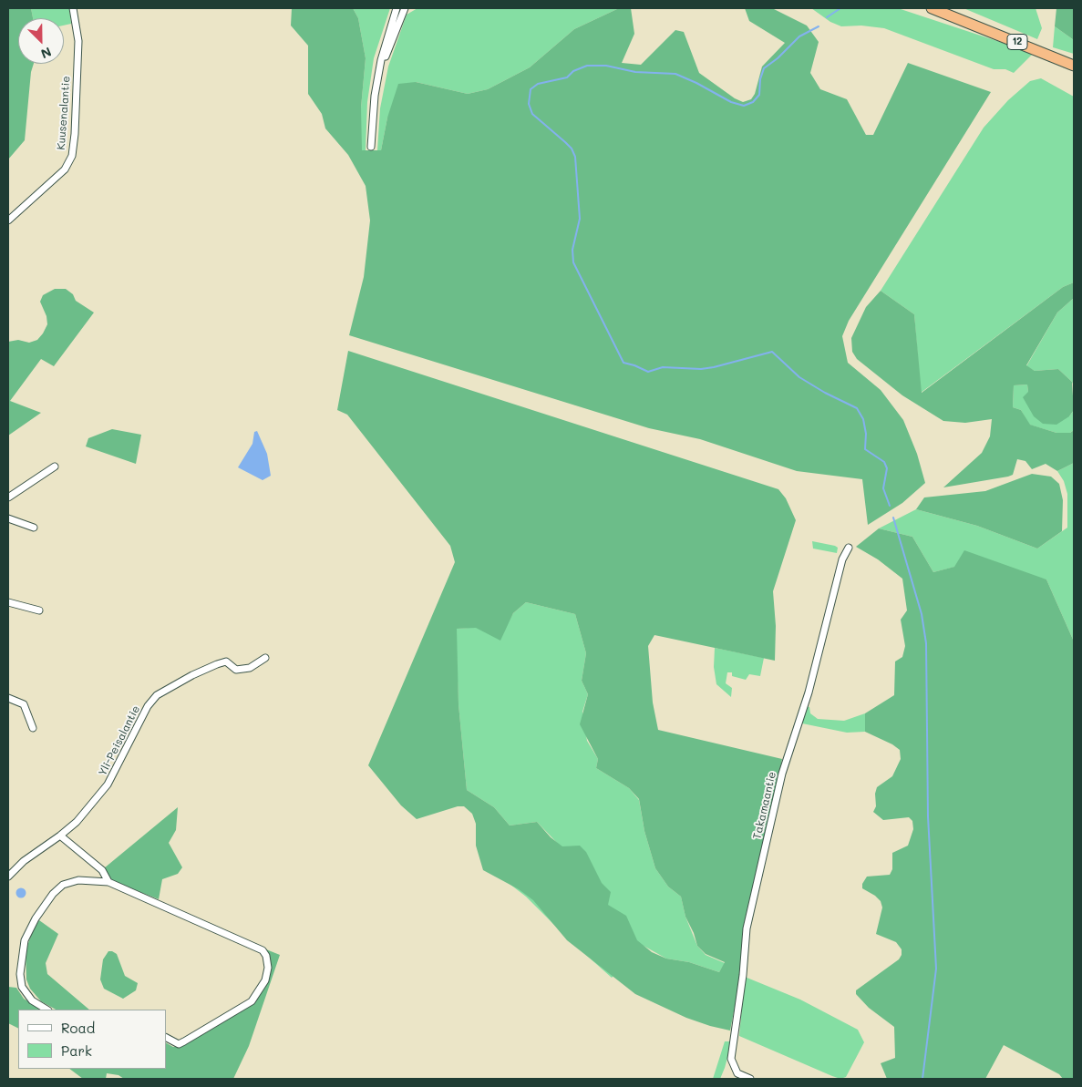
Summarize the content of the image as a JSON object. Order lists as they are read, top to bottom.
{
  "streets": {
    "highway": ["12"],
    "street": ["Kuusenalantie", "Yli-Peisalantie", "Takamaantie"]
  },
  "legend": ["Road", "Park"],
  "north": "bottom right"
}
